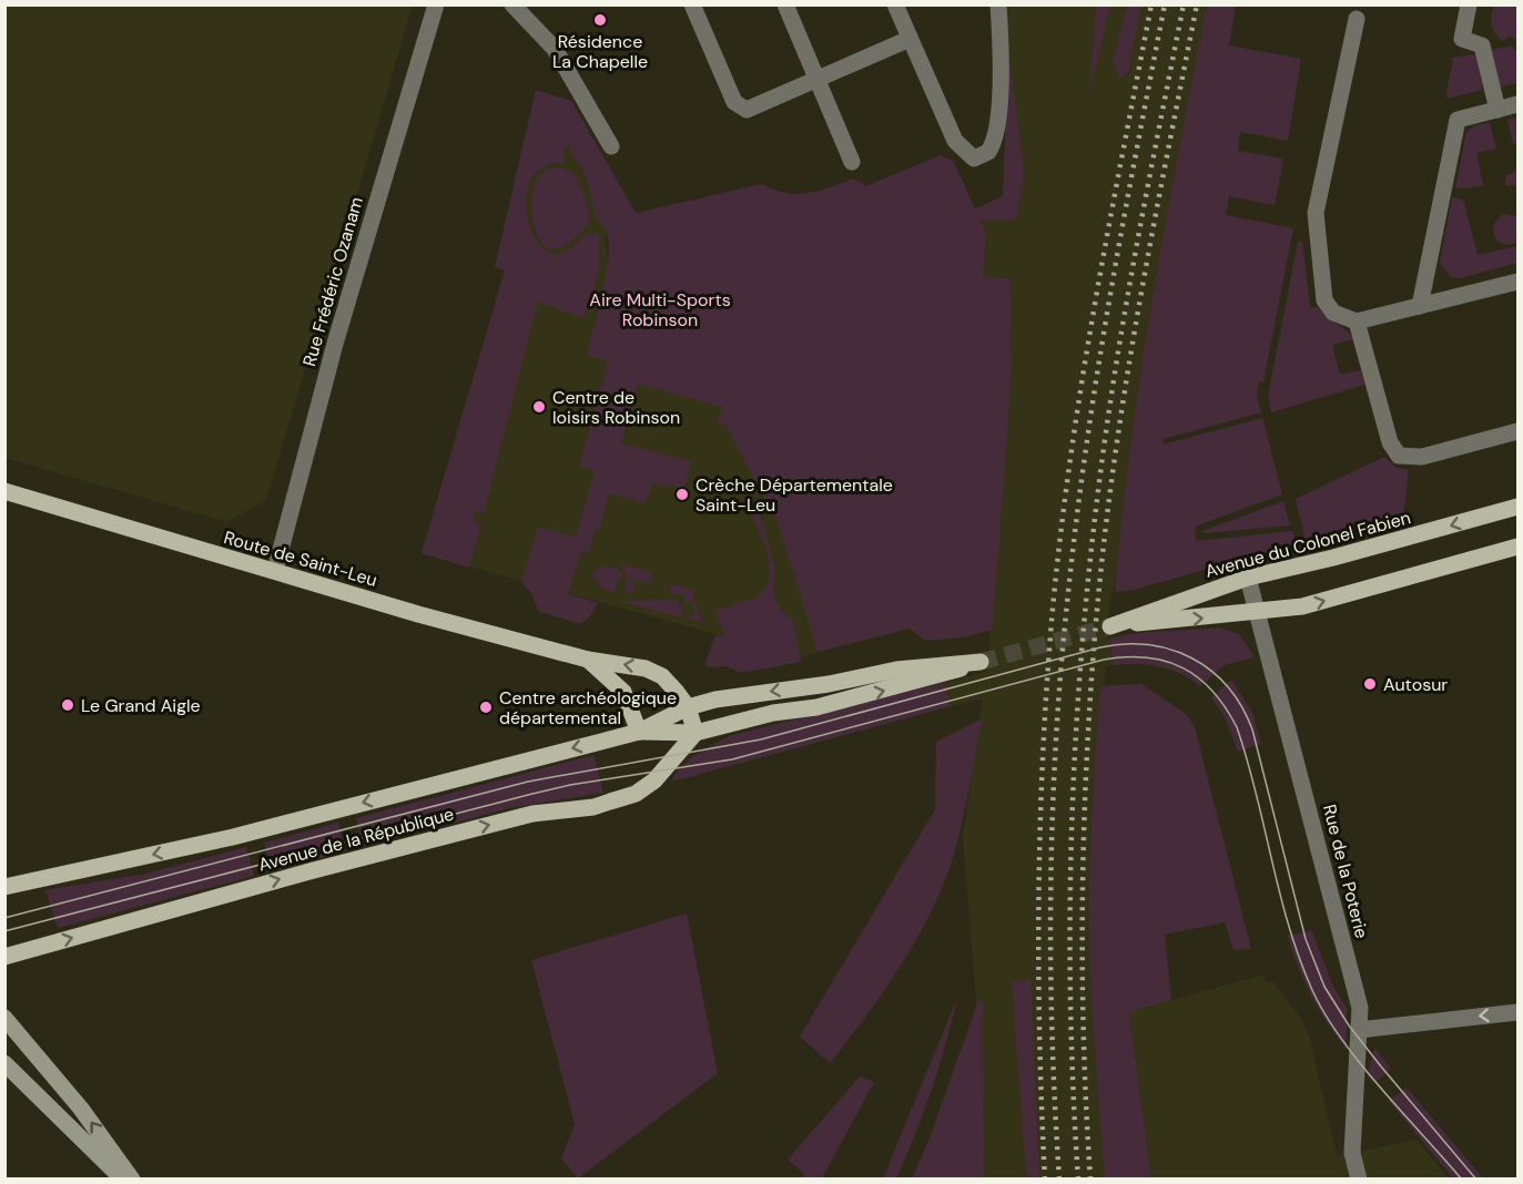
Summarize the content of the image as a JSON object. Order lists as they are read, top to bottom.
{
  "streets": {
    "main road": ["Avenue du Colonel Fabien", "Route de Saint-Leu", "Avenue de la République"],
    "street": ["Rue Frédéric Ozanam", "Rue de la Poterie"]
  },
  "crossings": [
    ["Rue Frédéric Ozanam", "Route de Saint-Leu"],
    ["Avenue du Colonel Fabien", "Rue de la Poterie"],
    ["Route de Saint-Leu", "Avenue de la République"]
  ],
  "parks": ["Aire Multi-Sports Robinson"],
  "places": [
    "Résidence La Chapelle",
    "Centre de loisirs Robinson",
    "Crèche Départementale Saint-Leu",
    "Autosur",
    "Le Grand Aigle",
    "Centre archéologique départemental"
  ]
}
